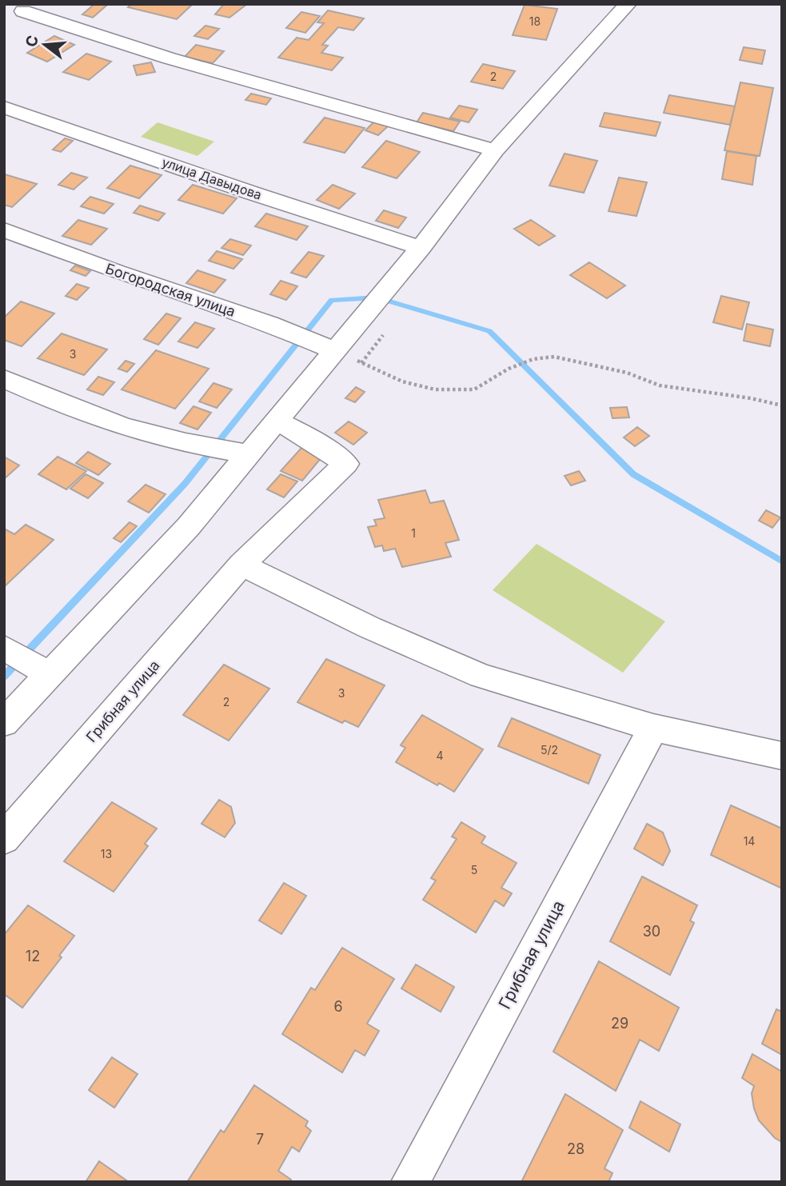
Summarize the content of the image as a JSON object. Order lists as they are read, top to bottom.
{
  "streets": {
    "street": ["улица Давыдова", "Богородская улица", "Грибная улица"]
  },
  "house_numbers": [
    "18",
    "2",
    "3",
    "1",
    "3",
    "2",
    "5/2",
    "4",
    "14",
    "13",
    "5",
    "30",
    "12",
    "6",
    "29",
    "7",
    "28"
  ],
  "north": "left"
}
